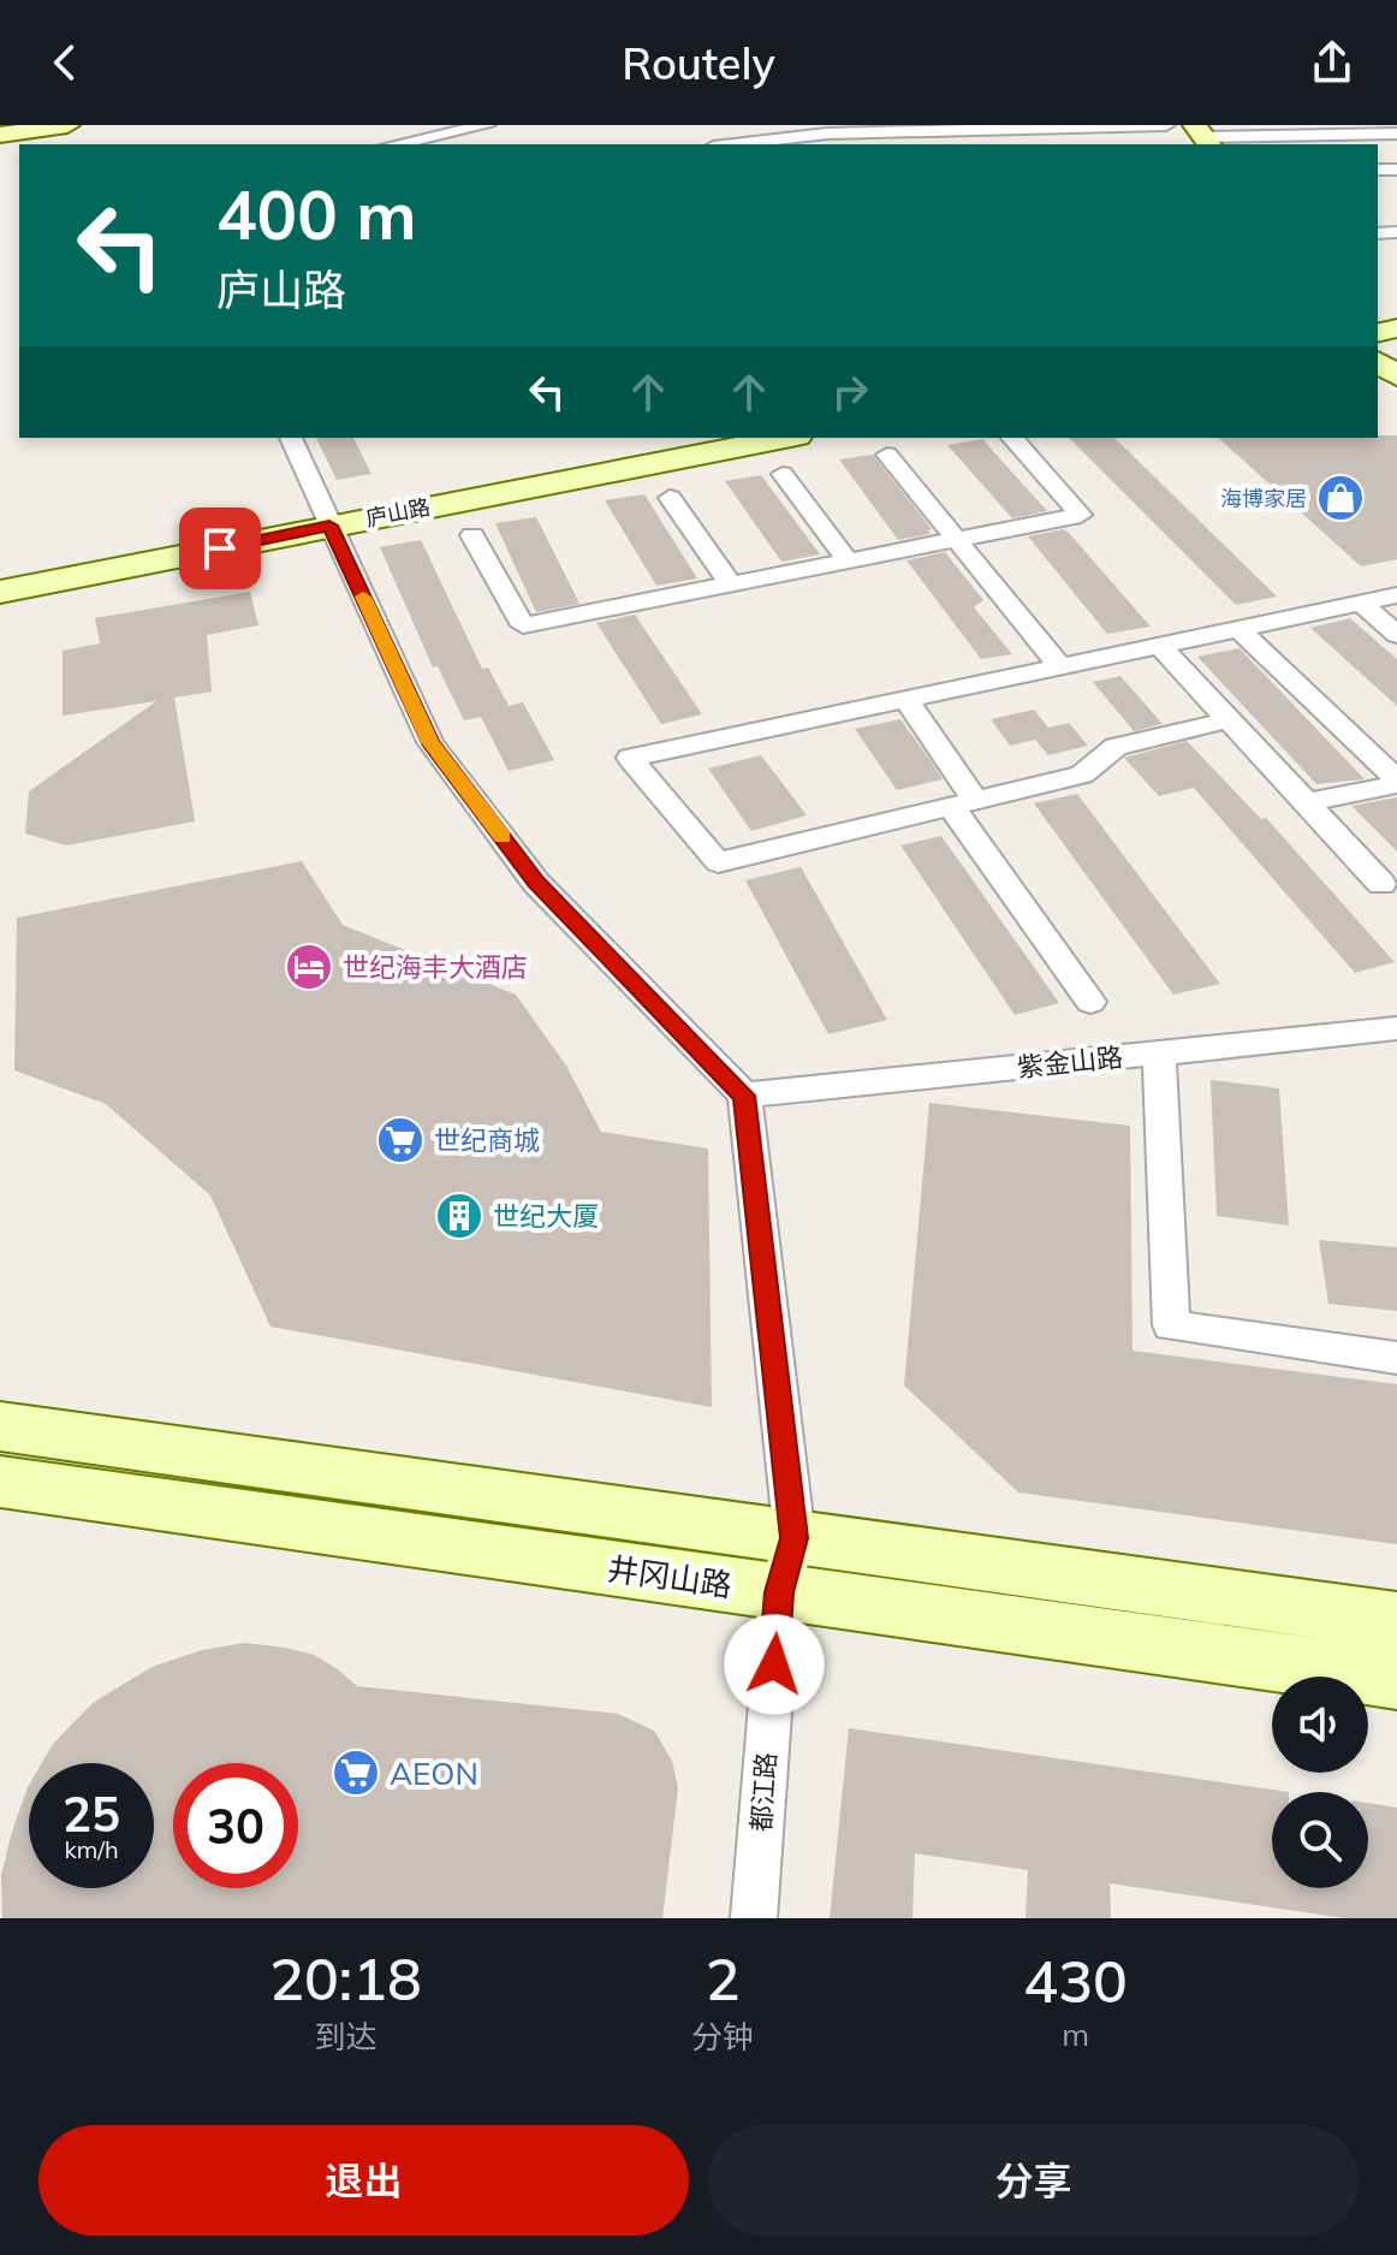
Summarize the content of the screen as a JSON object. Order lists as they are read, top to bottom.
{
  "streets": {
    "main road": ["庐山路", "井冈山路"],
    "street": ["紫金山路", "都江路"]
  },
  "crossings": [
    ["紫金山路", "都江路"],
    ["井冈山路", "都江路"]
  ],
  "places": {
    "shop": ["海博家居"],
    "hotel": ["世纪海丰大酒店"],
    "supermarket": ["世纪商城", "AEON"],
    "building": ["世纪大厦"]
  },
  "page": {
    "header": "Routely",
    "turn": ["400 m", "庐山路"],
    "speed": "25 km/h",
    "limit": "30",
    "eta": [
      "20:18",
      "到达",
      "2",
      "分钟",
      "430",
      "m"
    ],
    "buttons": ["退出", "分享"]
  }
}
